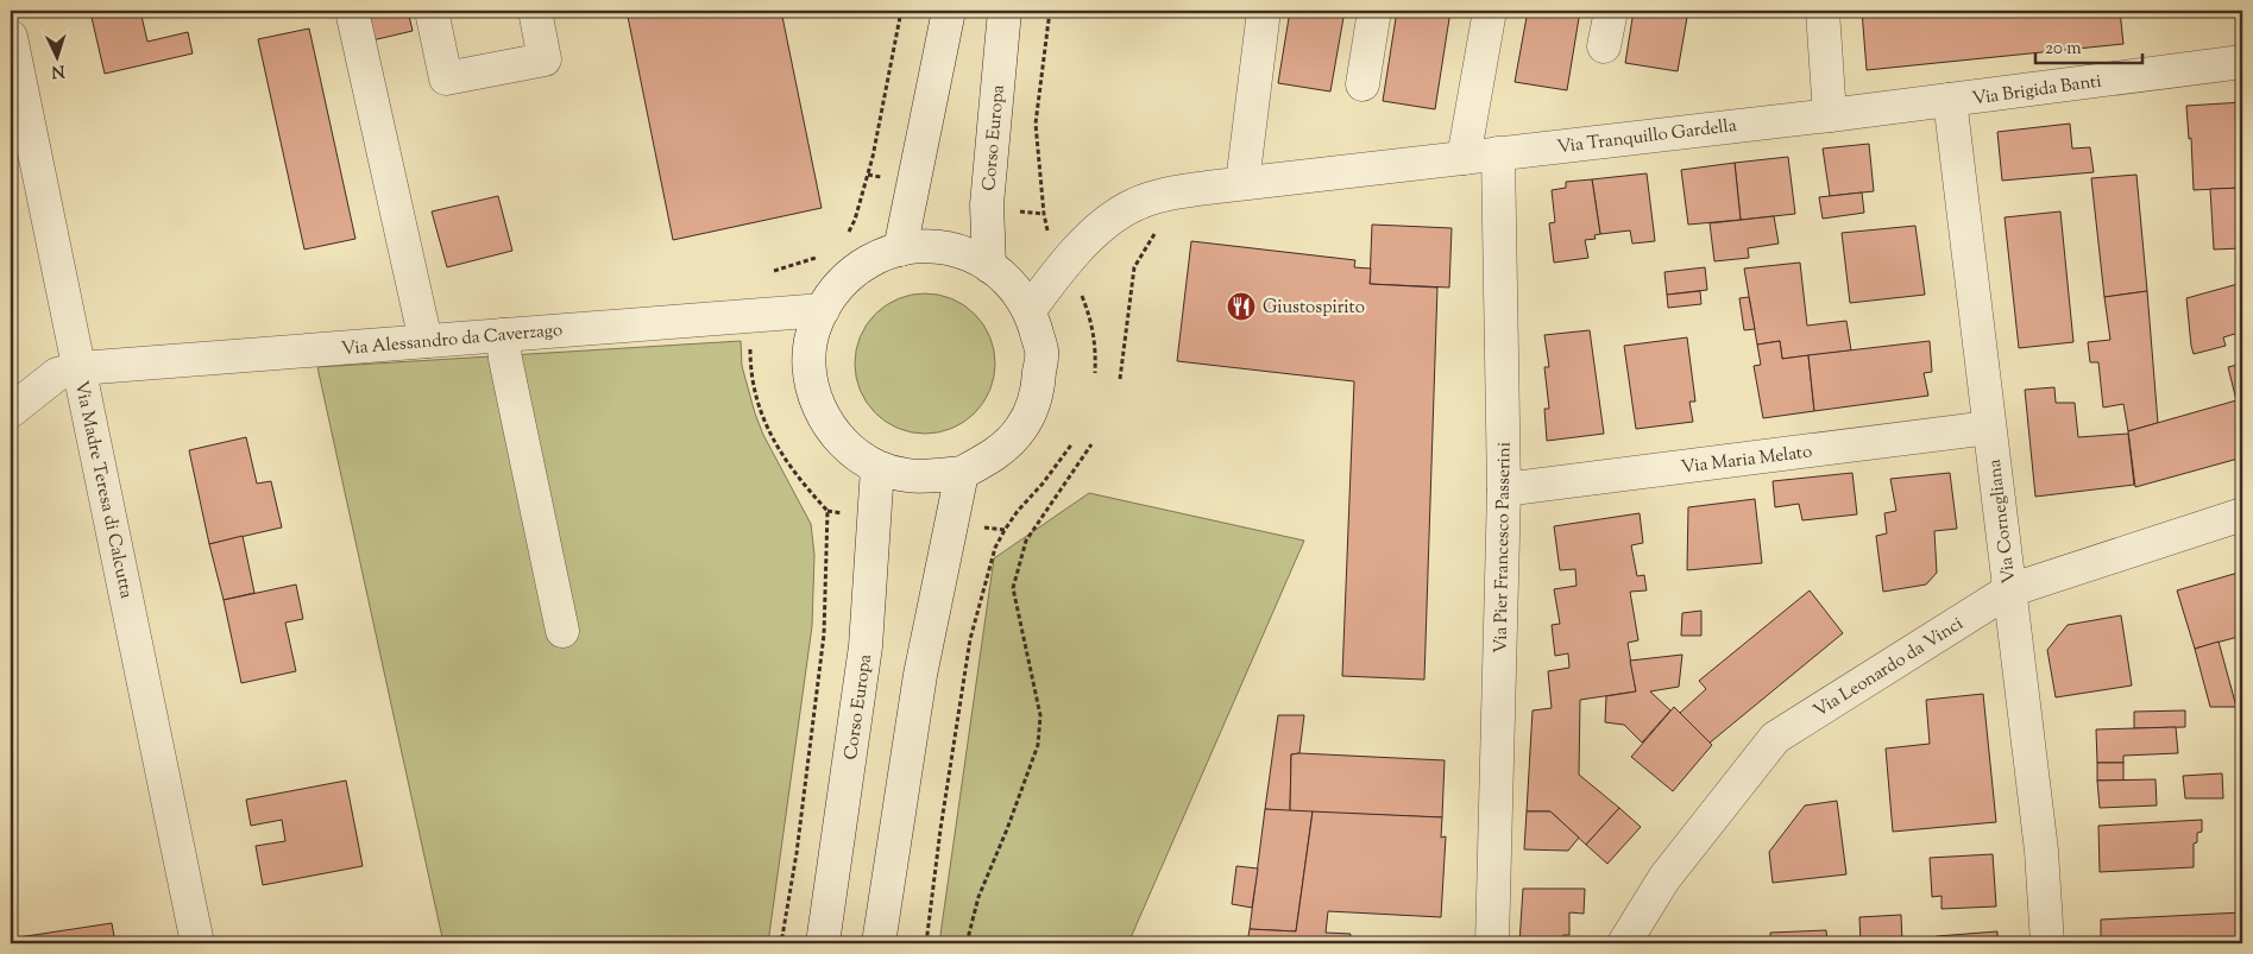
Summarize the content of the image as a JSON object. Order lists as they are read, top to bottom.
{
  "streets": {
    "street": [
      "Via Brigida Banti",
      "Via Tranquillo Gardella",
      "Corso Europa",
      "Via Alessandro da Caverzago",
      "Via Maria Melato",
      "Via Madre Teresa di Calcutta",
      "Via Cornegliana",
      "Via Pier Francesco Passerini",
      "Via Leonardo da Vinci"
    ]
  },
  "crossings": [
    ["Via Brigida Banti", "Via Tranquillo Gardella"],
    ["Via Brigida Banti", "Via Cornegliana"],
    ["Via Tranquillo Gardella", "Via Pier Francesco Passerini"],
    ["Via Alessandro da Caverzago", "Via Madre Teresa di Calcutta"],
    ["Via Maria Melato", "Via Cornegliana"],
    ["Via Maria Melato", "Via Pier Francesco Passerini"],
    ["Via Cornegliana", "Via Leonardo da Vinci"]
  ],
  "places": {
    "restaurant": ["Giustospirito"]
  },
  "scale_bar": "20 m",
  "north": "bottom"
}
